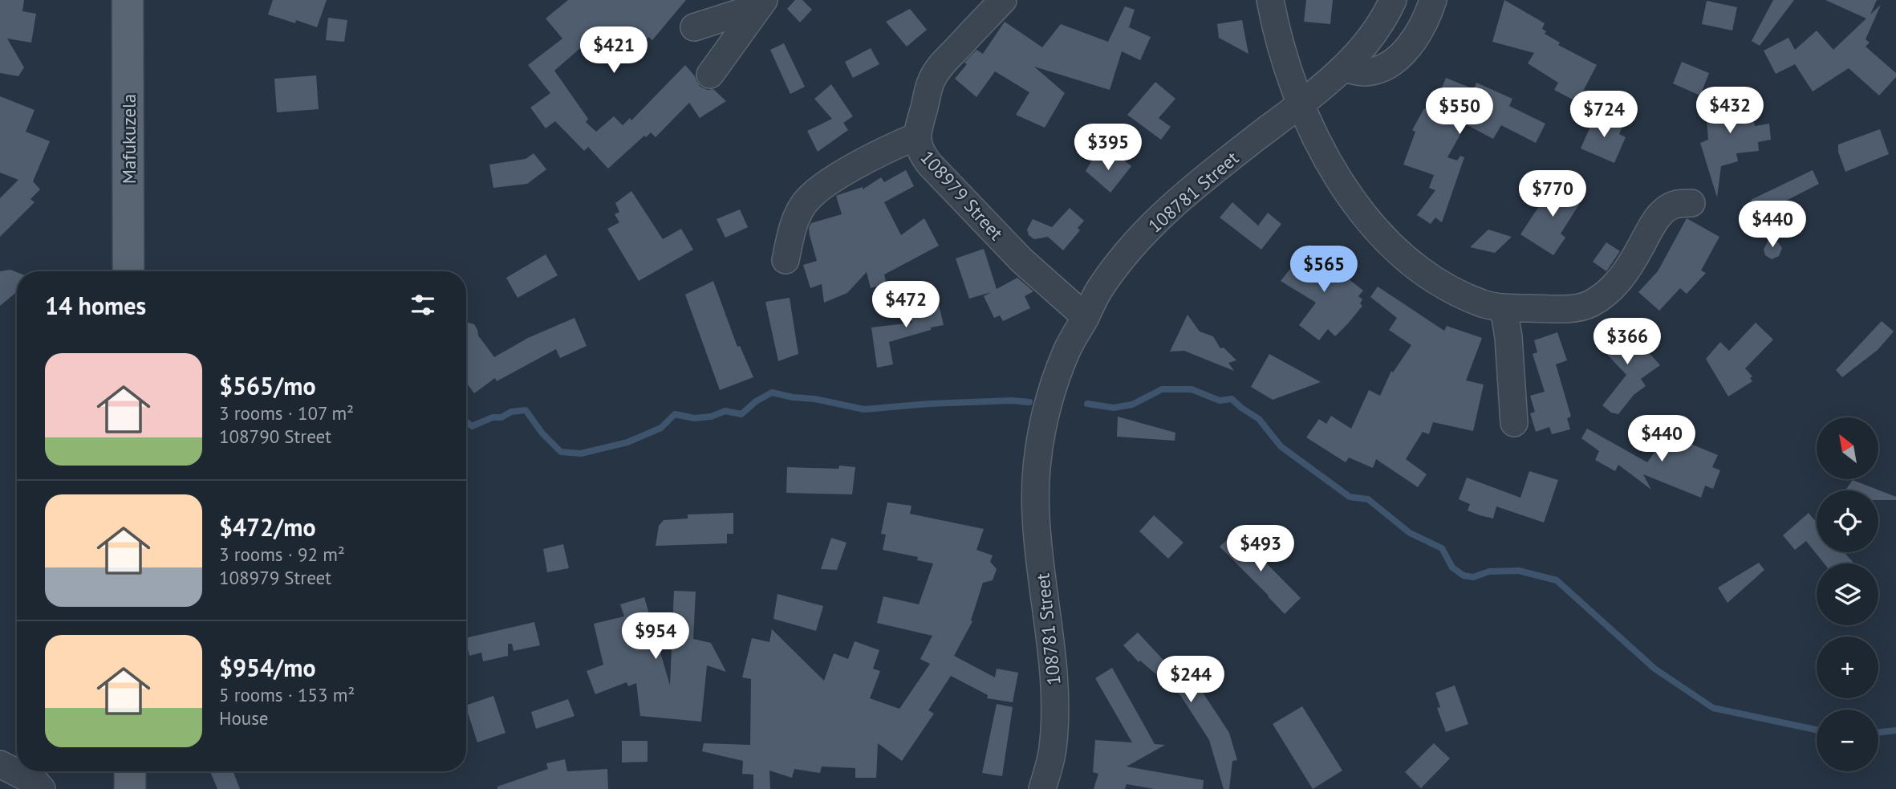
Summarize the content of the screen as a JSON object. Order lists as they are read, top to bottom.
{
  "streets": {
    "main road": ["Mafukuzela"],
    "street": ["108781 Street", "108979 Street"]
  },
  "crossings": [
    ["108781 Street", "108979 Street"]
  ],
  "north": "top left",
  "page": {
    "price": [
      "$421",
      "$432",
      "$550",
      "$724",
      "$395",
      "$770",
      "$440",
      "$565",
      "$472",
      "$366",
      "$440",
      "$493",
      "$954",
      "$244"
    ],
    "heading": "14 homes",
    "list": [
      {
        "name": "$565/mo",
        "note": "3 rooms · 107 m² · 108790 Street"
      },
      {
        "name": "$472/mo",
        "note": "3 rooms · 92 m² · 108979 Street"
      },
      {
        "name": "$954/mo",
        "note": "5 rooms · 153 m² · House"
      }
    ],
    "map_buttons": ["+", "−"]
  }
}
